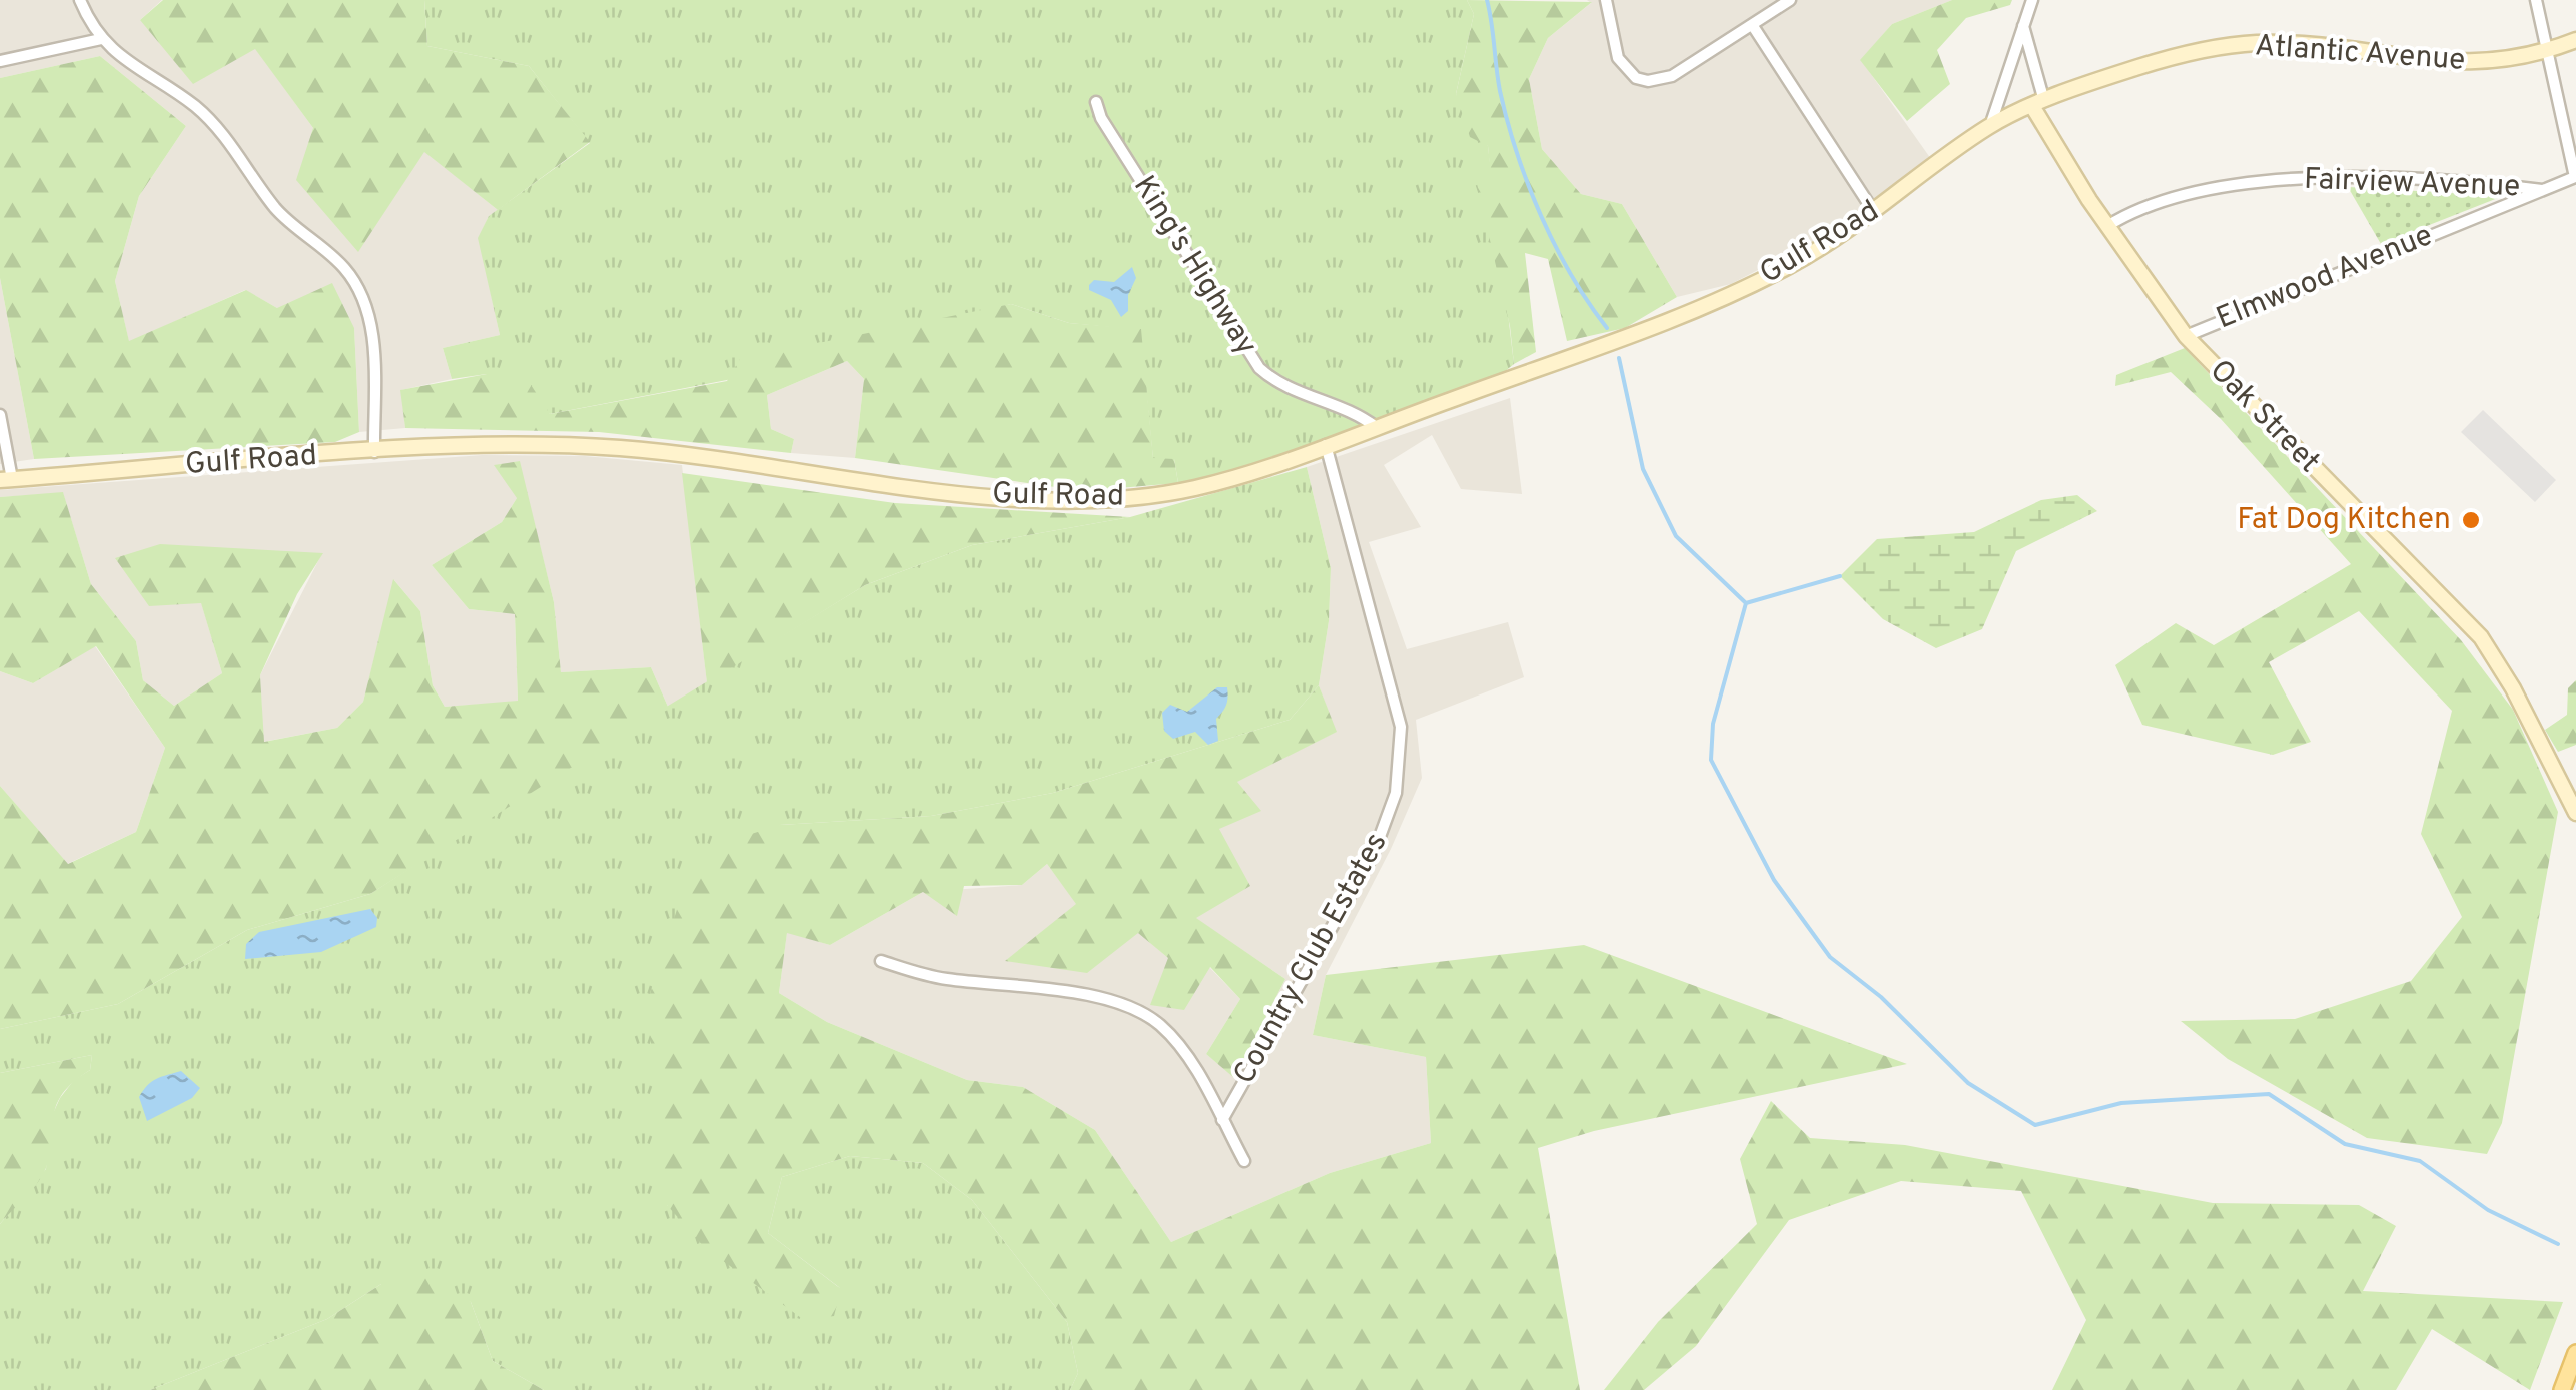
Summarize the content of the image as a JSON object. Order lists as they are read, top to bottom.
{
  "streets": {
    "street": [
      "Atlantic Avenue",
      "Fairview Avenue",
      "Gulf Road",
      "King's Highway",
      "Elmwood Avenue",
      "Oak Street",
      "Country Club Estates"
    ]
  },
  "crossings": [
    ["Atlantic Avenue", "Gulf Road"],
    ["Atlantic Avenue", "Oak Street"],
    ["Fairview Avenue", "Elmwood Avenue"],
    ["Fairview Avenue", "Oak Street"],
    ["Gulf Road", "King's Highway"],
    ["Gulf Road", "Oak Street"],
    ["Gulf Road", "Country Club Estates"],
    ["Elmwood Avenue", "Oak Street"]
  ],
  "places": ["Fat Dog Kitchen"]
}
